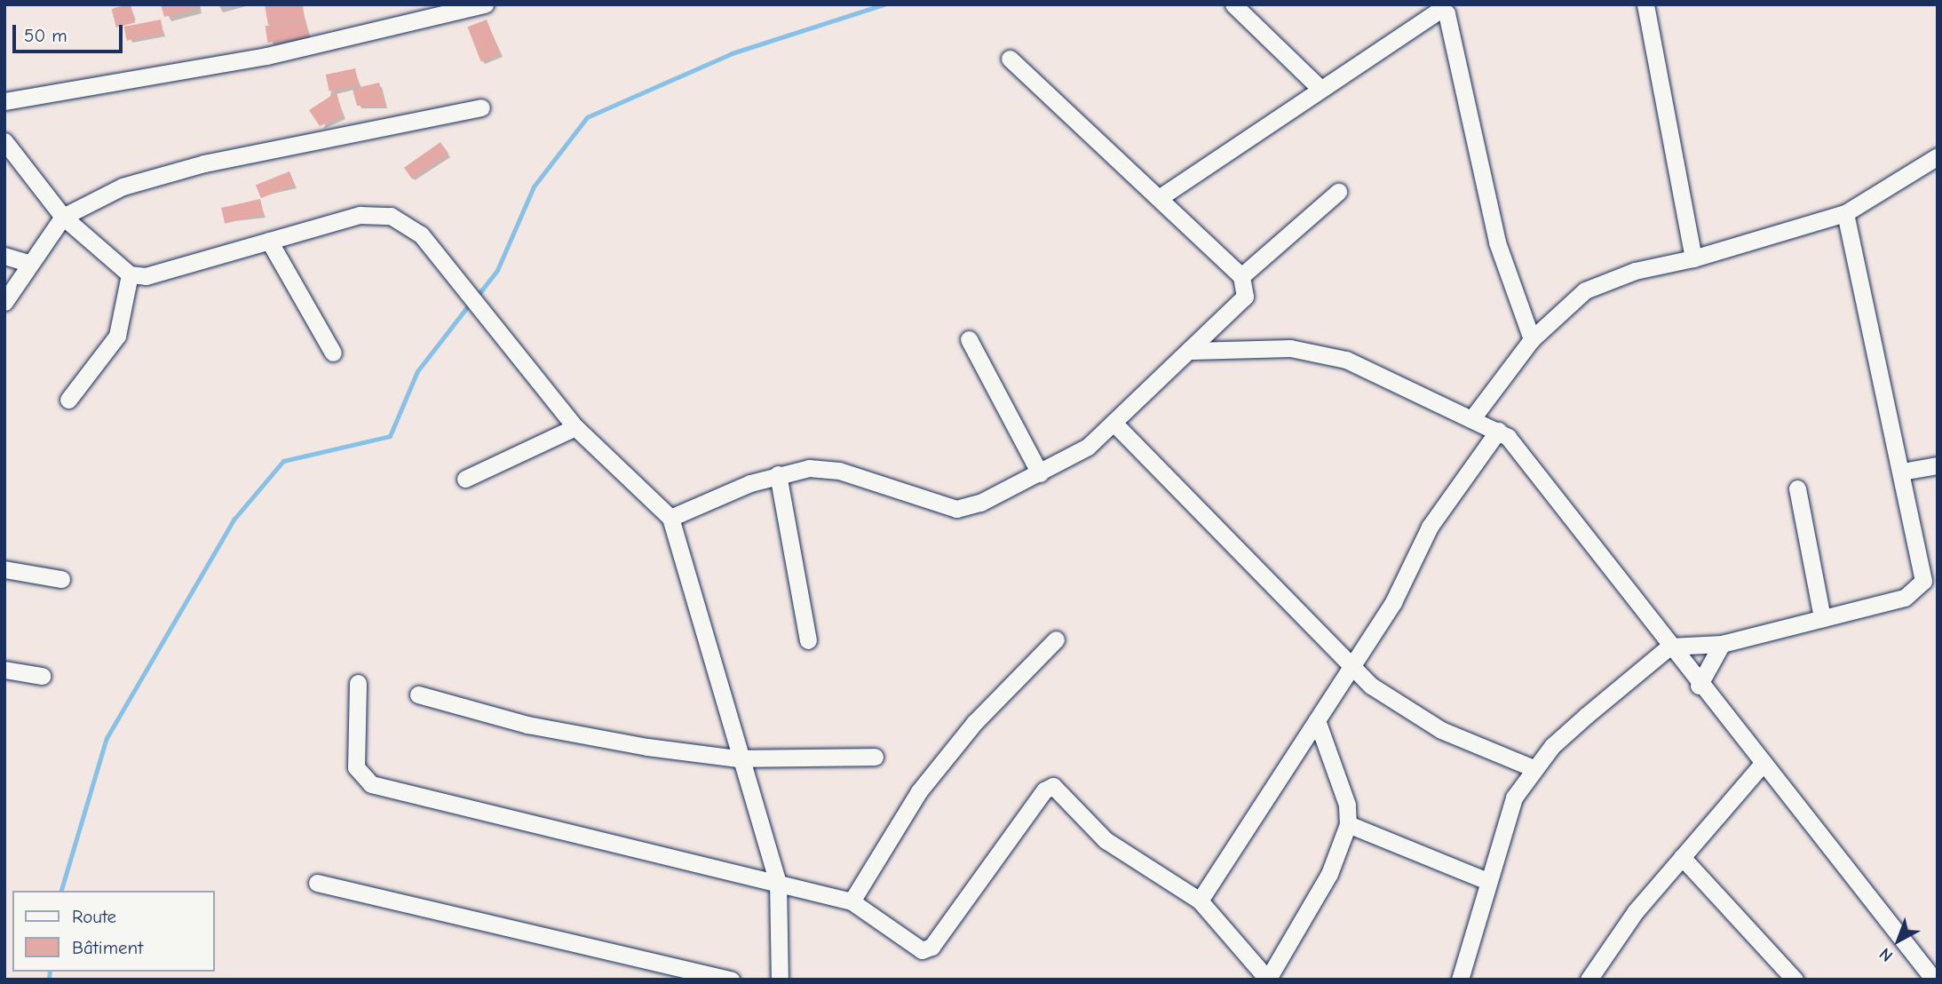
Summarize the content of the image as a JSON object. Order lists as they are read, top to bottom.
{
  "legend": ["Route", "Bâtiment"],
  "scale_bar": "50 m",
  "north": "bottom left"
}
